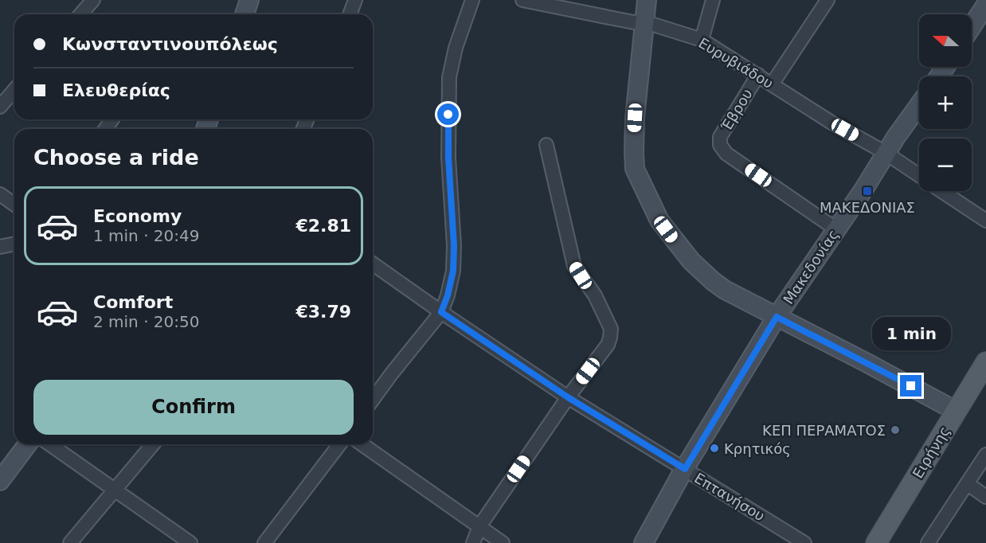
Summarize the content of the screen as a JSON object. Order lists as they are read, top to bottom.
{
  "streets": {
    "main road": ["Ειρήνης"],
    "street": [
      "Ευρυβιάδου",
      "Έβρου",
      "Μακεδονίας",
      "Επτανήσου"
    ]
  },
  "crossings": [
    ["Ευρυβιάδου", "Έβρου"],
    ["Ευρυβιάδου", "Μακεδονίας"],
    ["Έβρου", "Μακεδονίας"],
    ["Μακεδονίας", "Επτανήσου"]
  ],
  "places": {
    "transit": ["ΜΑΚΕΔΟΝΙΑΣ"],
    "other": ["ΚΕΠ ΠΕΡΑΜΑΤΟΣ", "Κρητικός"]
  },
  "north": "left",
  "page": {
    "map_buttons": ["+", "−"],
    "banner": ["Κωνσταντινουπόλεως", "Ελευθερίας"],
    "heading": "Choose a ride",
    "list": [
      {
        "name": "Economy",
        "note": "1 min · 20:49",
        "value": "€2.81"
      },
      {
        "name": "Comfort",
        "note": "2 min · 20:50",
        "value": "€3.79"
      }
    ],
    "bubble": "1 min",
    "buttons": "Confirm"
  }
}
